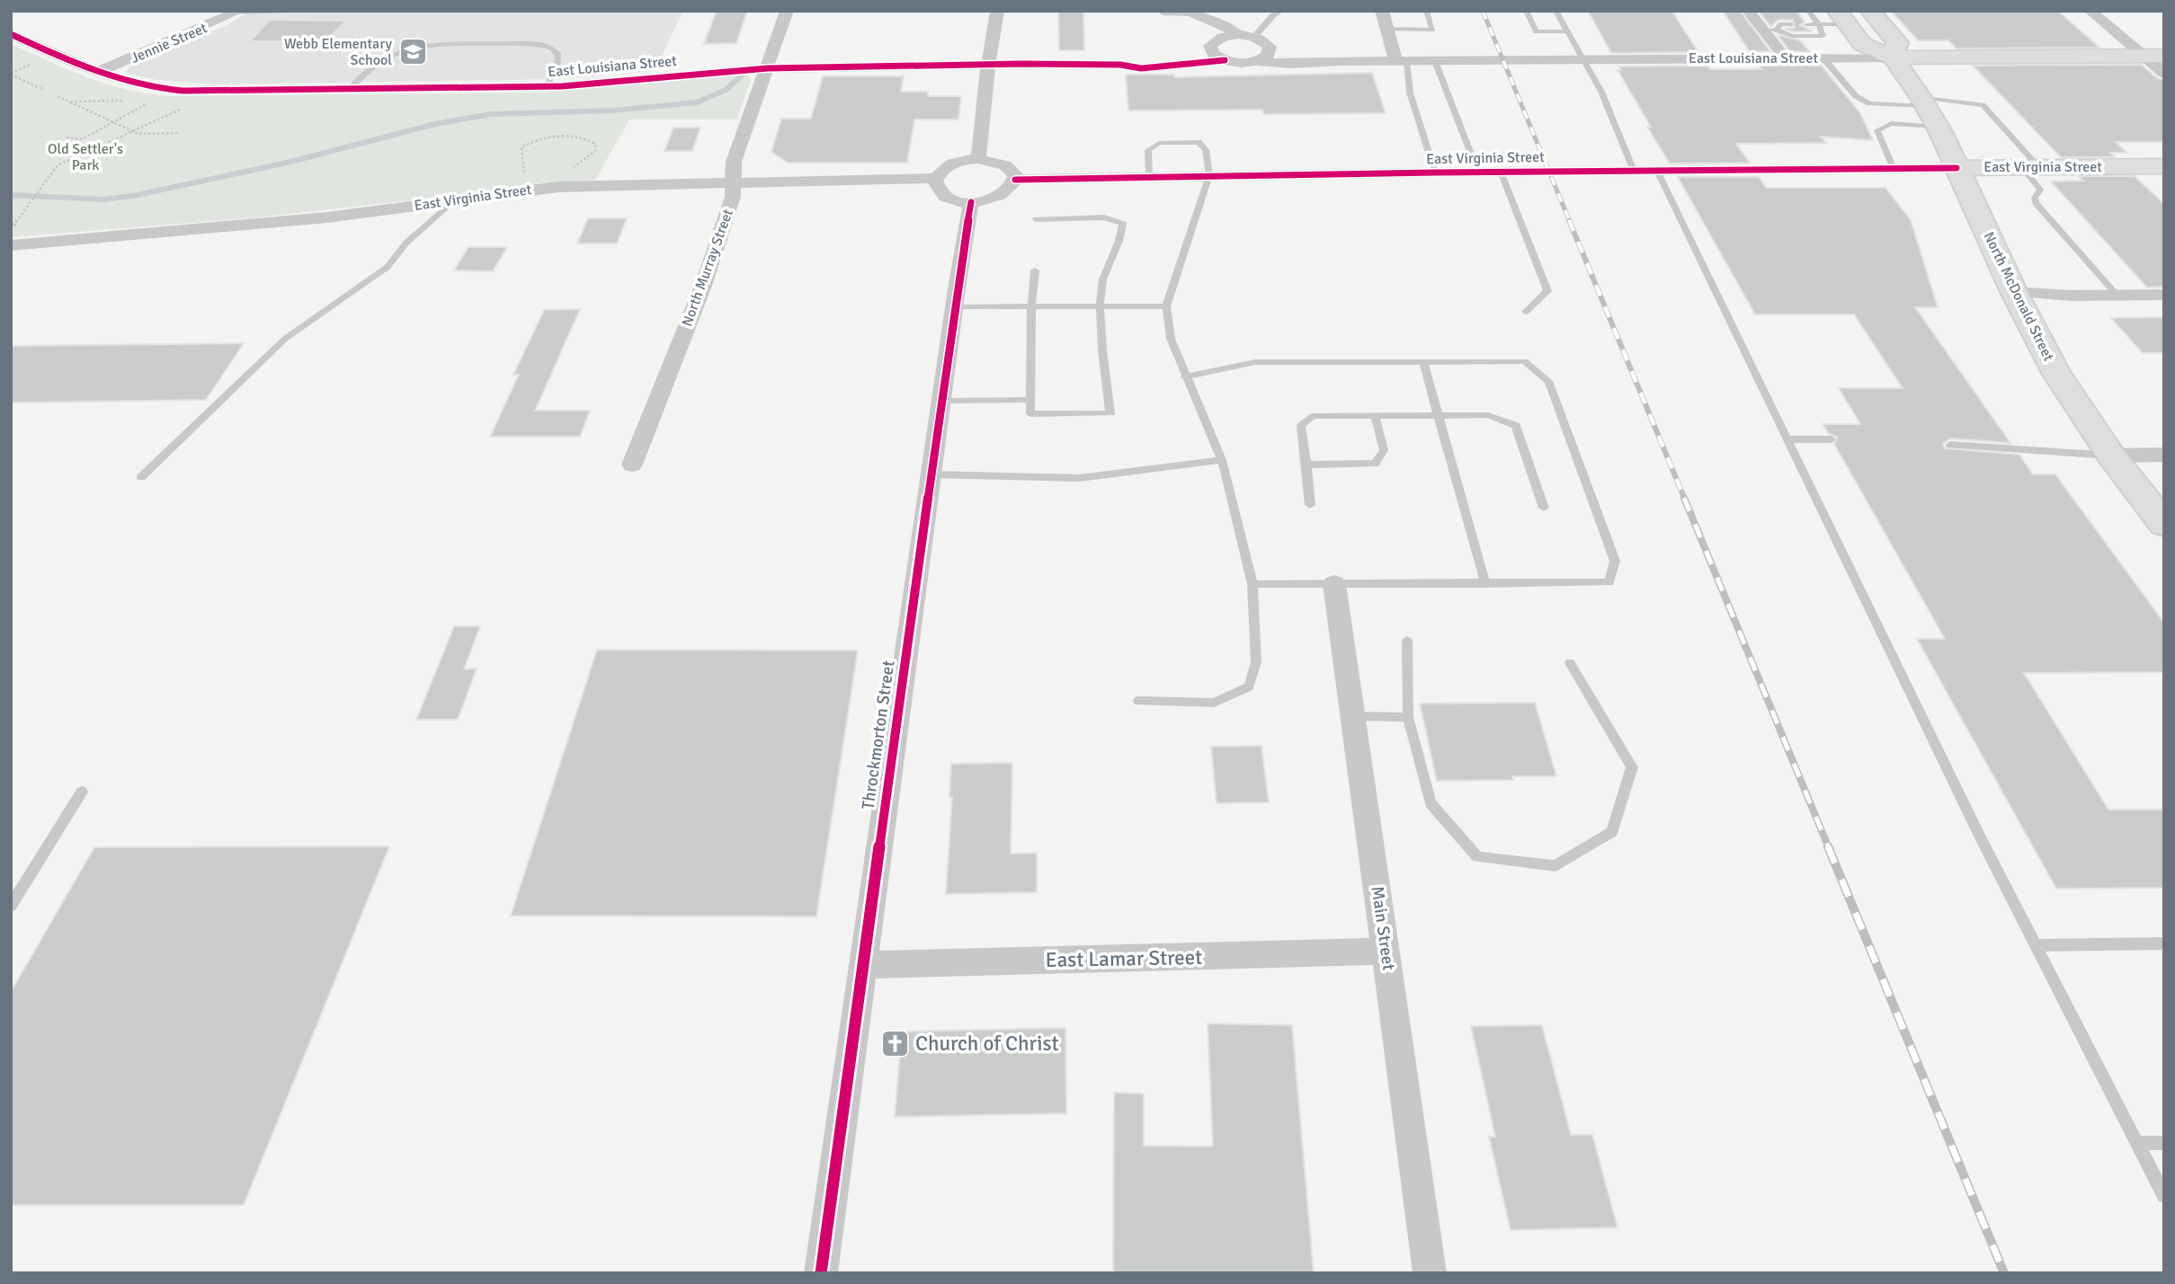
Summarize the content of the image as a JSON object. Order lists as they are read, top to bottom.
{
  "streets": {
    "main road": ["East Louisiana Street", "East Virginia Street", "North McDonald Street"],
    "street": [
      "Jennie Street",
      "North Murray Street",
      "Throckmorton Street",
      "Main Street",
      "East Lamar Street"
    ]
  },
  "crossings": [
    ["Jennie Street", "East Louisiana Street"],
    ["East Louisiana Street", "North Murray Street"],
    ["East Louisiana Street", "North McDonald Street"],
    ["East Virginia Street", "North Murray Street"],
    ["East Virginia Street", "North McDonald Street"],
    ["Throckmorton Street", "East Lamar Street"],
    ["Main Street", "East Lamar Street"]
  ],
  "parks": ["Old Settler's Park"],
  "places": {
    "school or university": ["Webb Elementary School"],
    "church": ["Church of Christ"]
  }
}
